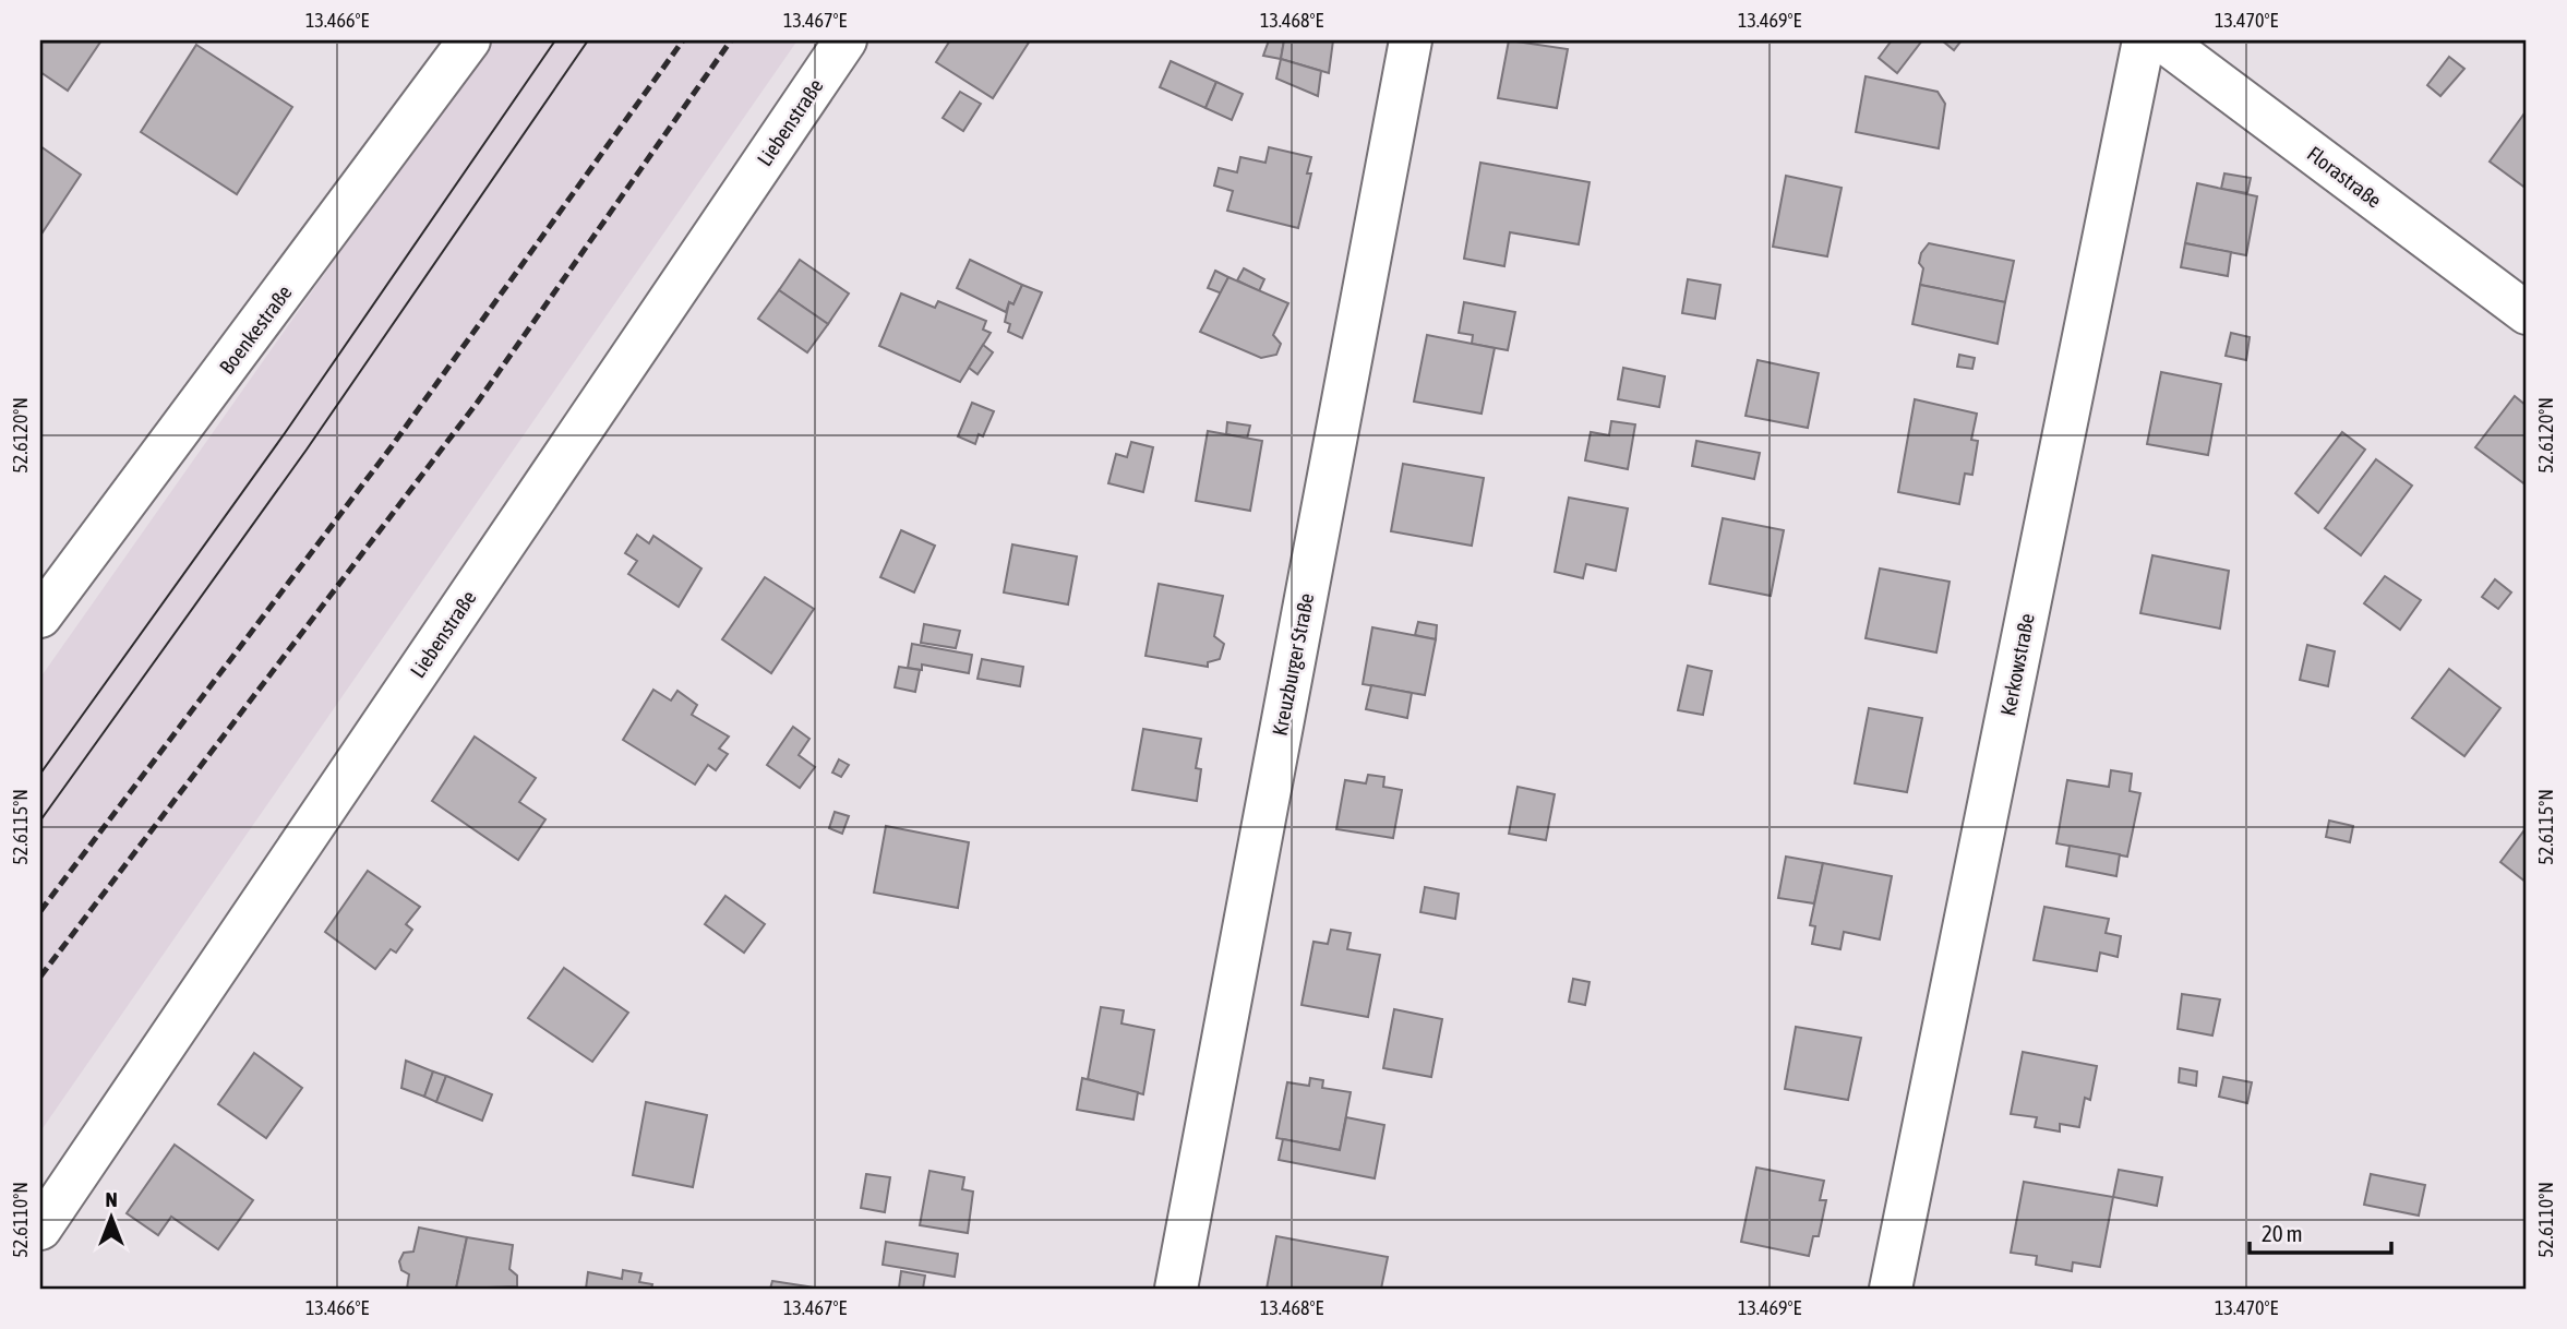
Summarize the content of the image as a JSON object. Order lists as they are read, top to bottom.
{
  "streets": {
    "street": [
      "Liebenstraße",
      "Florastraße",
      "Boenkestraße",
      "Kreuzburger Straße",
      "Kerkowstraße"
    ]
  },
  "scale_bar": "20 m",
  "north": "top",
  "coordinates": [
    "13.466°E",
    "13.467°E",
    "13.468°E",
    "13.469°E",
    "13.470°E",
    "52.6120°N",
    "52.6115°N",
    "52.6110°N"
  ]
}
